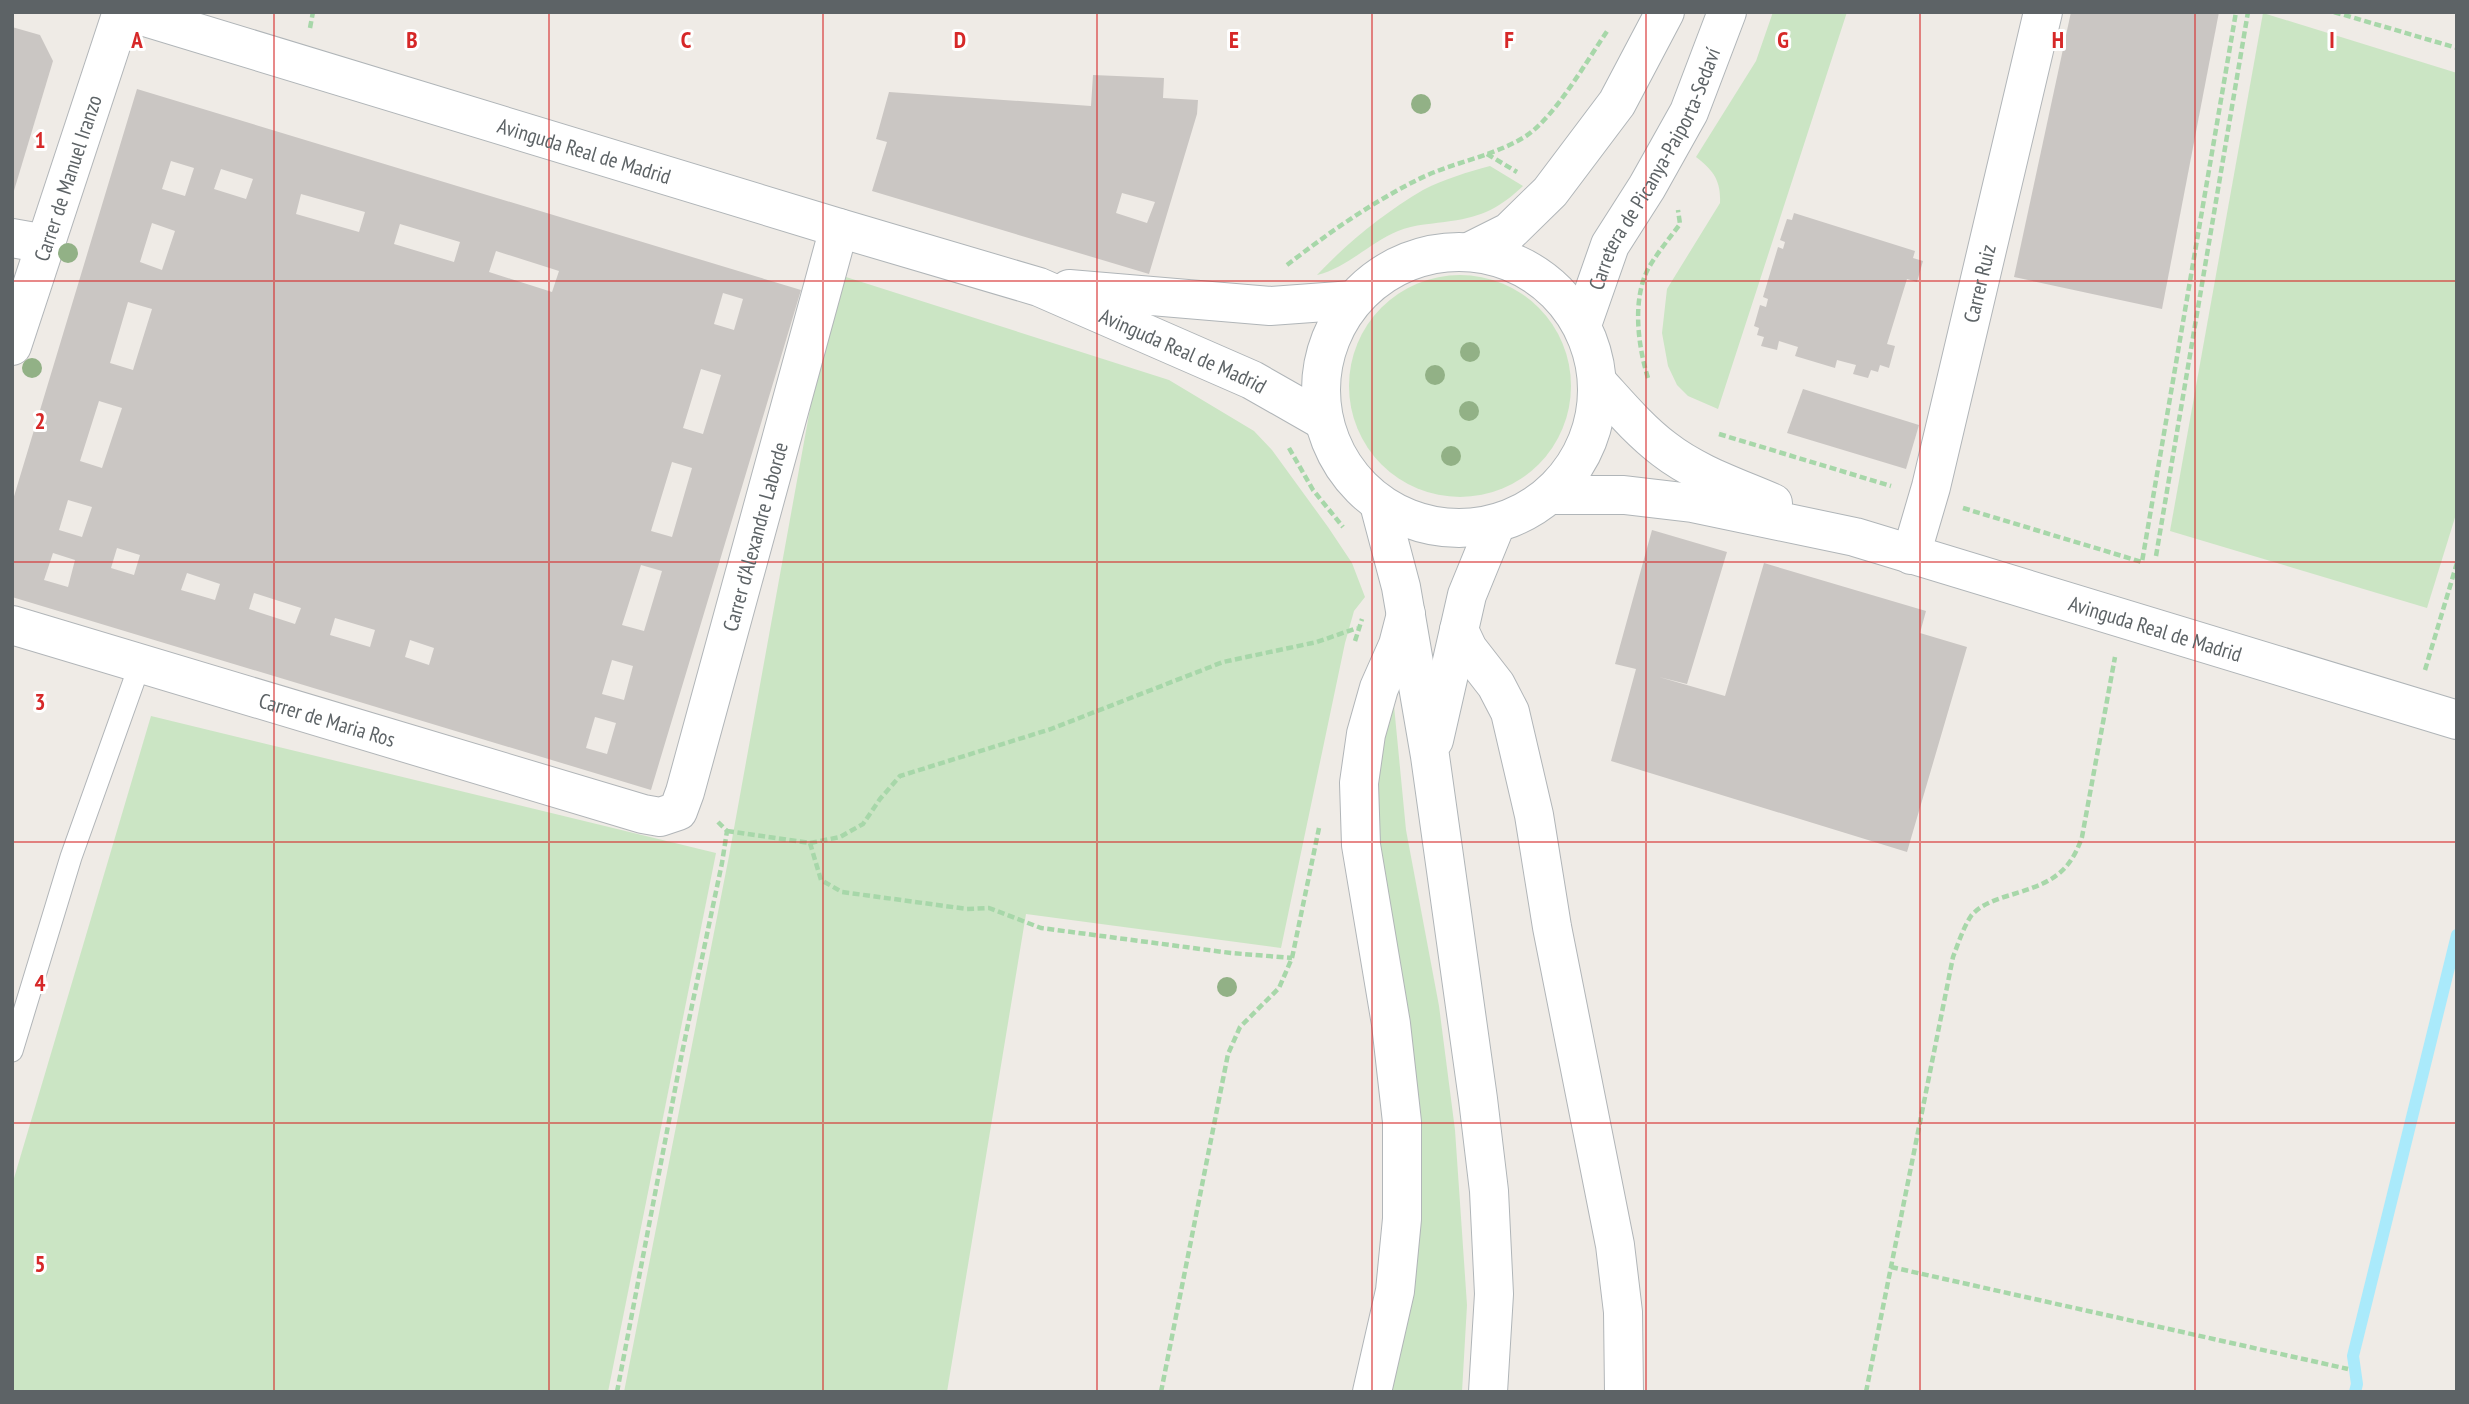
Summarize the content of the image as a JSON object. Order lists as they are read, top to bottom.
{
  "streets": {
    "street": [
      "Avinguda Real de Madrid",
      "Carretera de Picanya-Paiporta-Sedaví",
      "Carrer de Manuel Iranzo",
      "Carrer Ruiz",
      "Carrer d'Alexandre Laborde",
      "Carrer de Maria Ros"
    ]
  },
  "crossings": [
    ["Avinguda Real de Madrid", "Carrer Ruiz"],
    ["Avinguda Real de Madrid", "Carrer d'Alexandre Laborde"],
    ["Carrer d'Alexandre Laborde", "Carrer de Maria Ros"]
  ],
  "grid": {
    "columns": [
      "A",
      "B",
      "C",
      "D",
      "E",
      "F",
      "G",
      "H",
      "I"
    ],
    "rows": [
      "1",
      "2",
      "3",
      "4",
      "5"
    ]
  }
}
